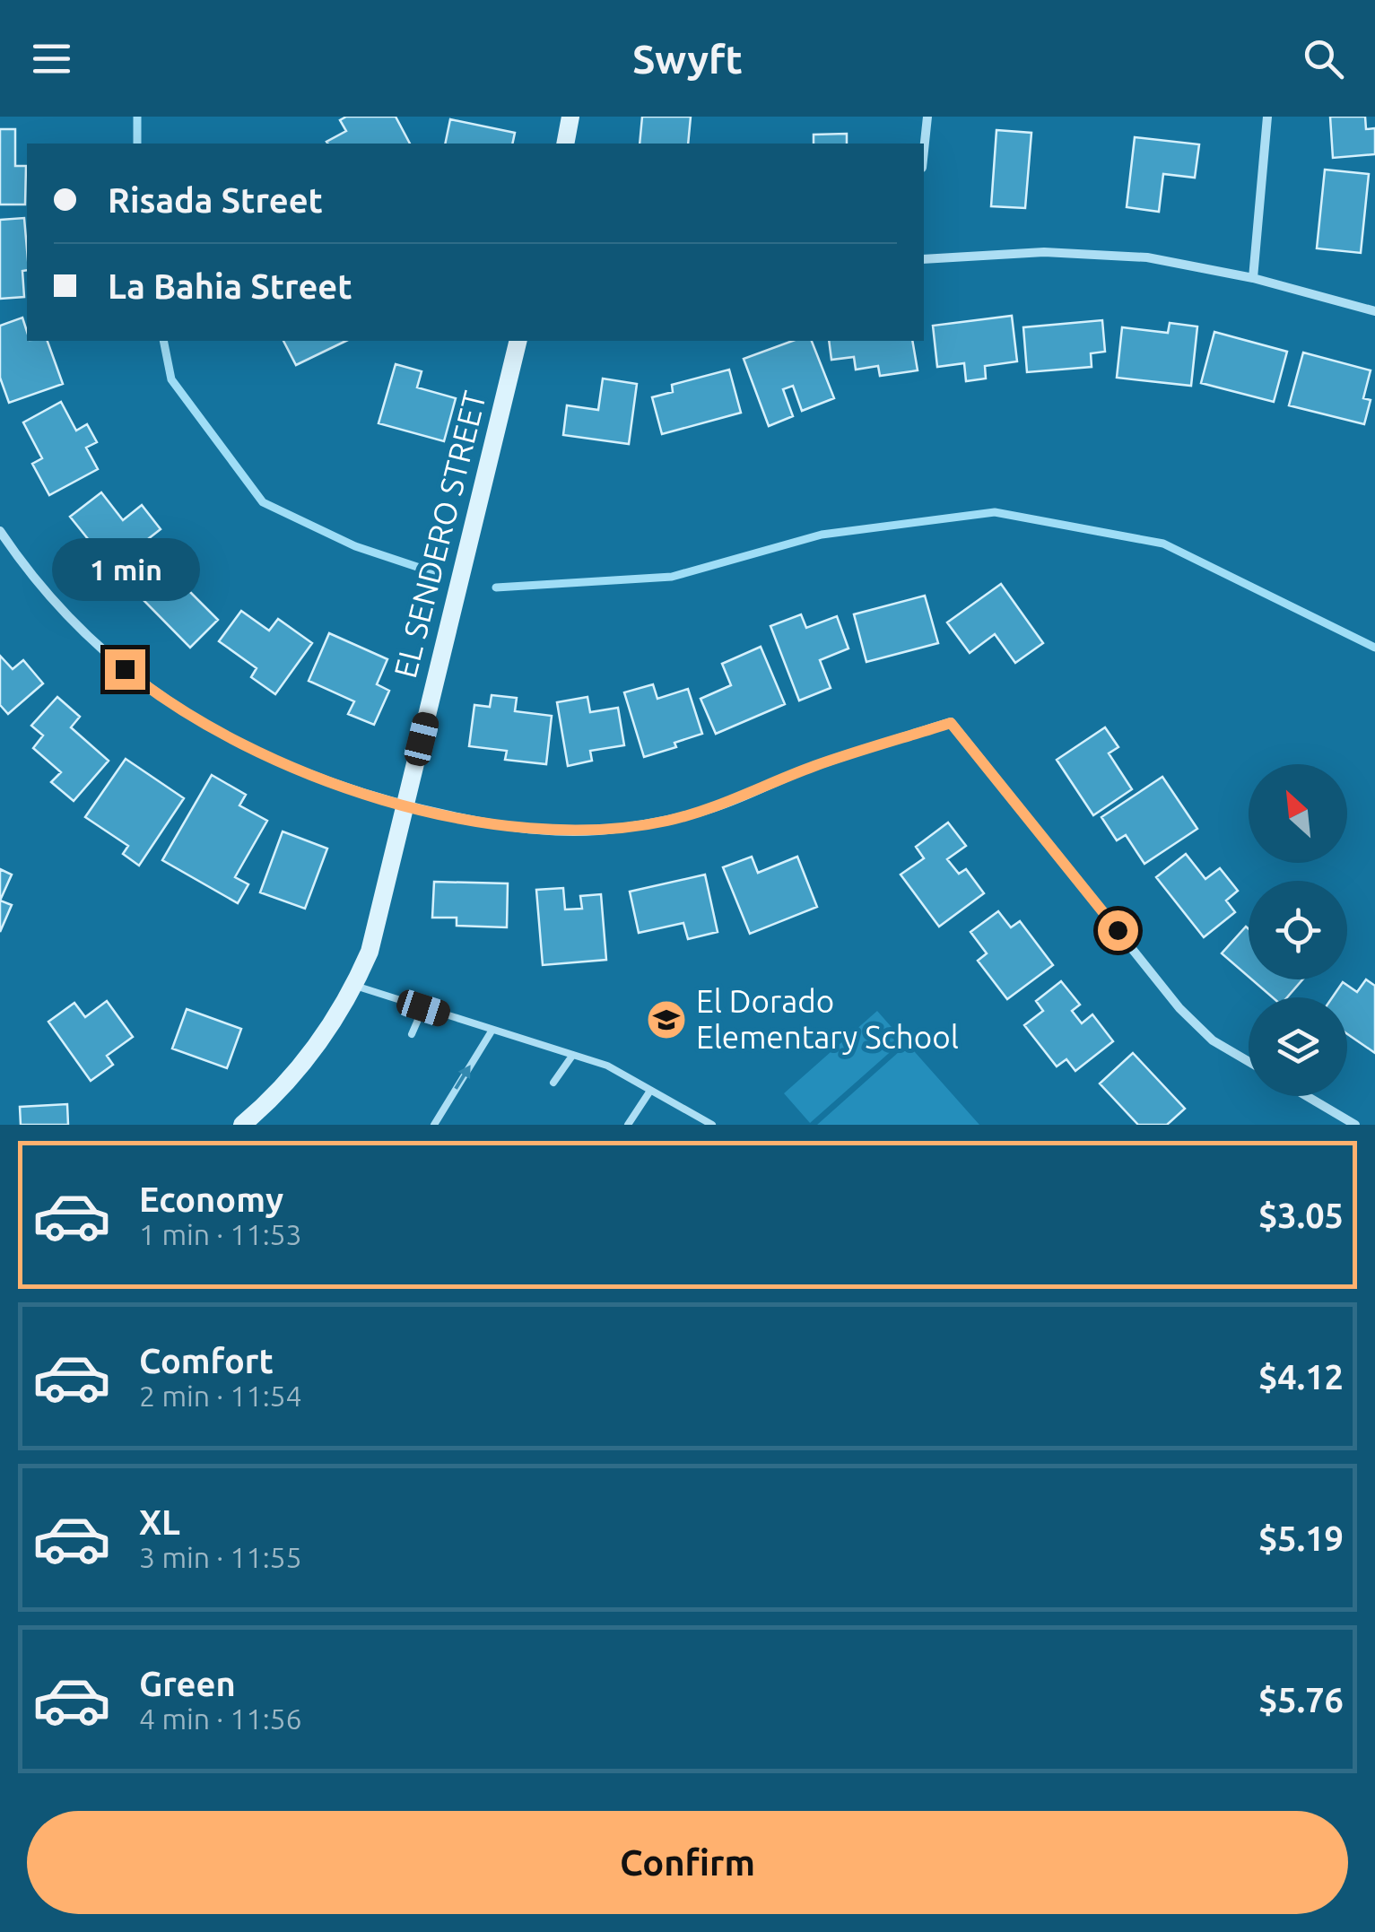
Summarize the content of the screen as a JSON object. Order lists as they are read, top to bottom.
{
  "streets": {
    "street": ["EL SENDERO STREET"]
  },
  "places": {
    "school or university": ["El Dorado Elementary School"]
  },
  "north": "top left",
  "page": {
    "header": "Swyft",
    "banner": ["Risada Street", "La Bahia Street"],
    "bubble": "1 min",
    "list": [
      {
        "name": "Economy",
        "note": "1 min · 11:53",
        "value": "$3.05"
      },
      {
        "name": "Comfort",
        "note": "2 min · 11:54",
        "value": "$4.12"
      },
      {
        "name": "XL",
        "note": "3 min · 11:55",
        "value": "$5.19"
      },
      {
        "name": "Green",
        "note": "4 min · 11:56",
        "value": "$5.76"
      }
    ],
    "buttons": "Confirm"
  }
}
